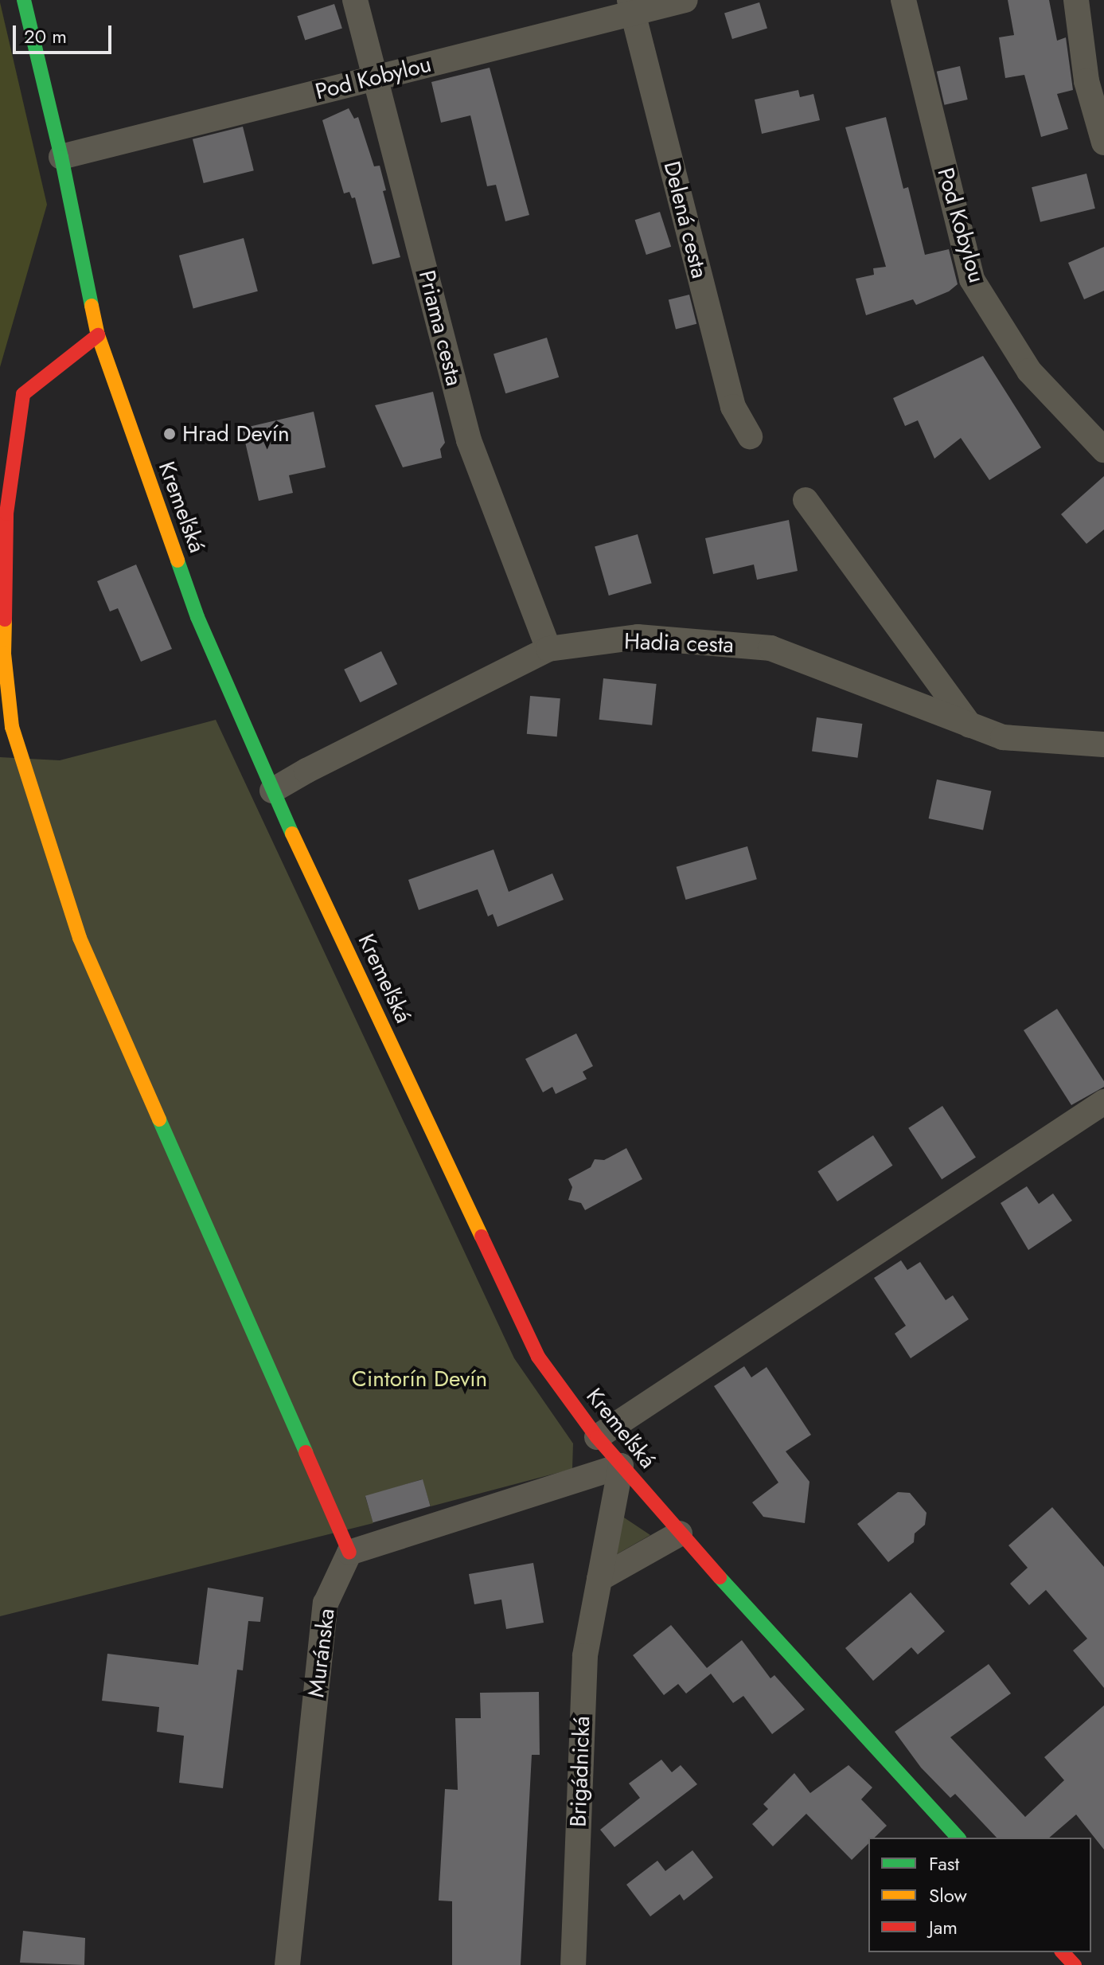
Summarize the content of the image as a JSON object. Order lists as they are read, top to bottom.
{
  "streets": {
    "street": [
      "Pod Kobylou",
      "Delená cesta",
      "Priama cesta",
      "Kremeľská",
      "Hadia cesta",
      "Muránska",
      "Brigádnická"
    ]
  },
  "crossings": [
    ["Pod Kobylou", "Delená cesta"],
    ["Pod Kobylou", "Priama cesta"],
    ["Pod Kobylou", "Kremeľská"],
    ["Priama cesta", "Hadia cesta"],
    ["Kremeľská", "Hadia cesta"],
    ["Kremeľská", "Brigádnická"]
  ],
  "parks": ["Cintorín Devín"],
  "places": ["Hrad Devín"],
  "legend": ["Fast", "Slow", "Jam"],
  "scale_bar": "20 m"
}
